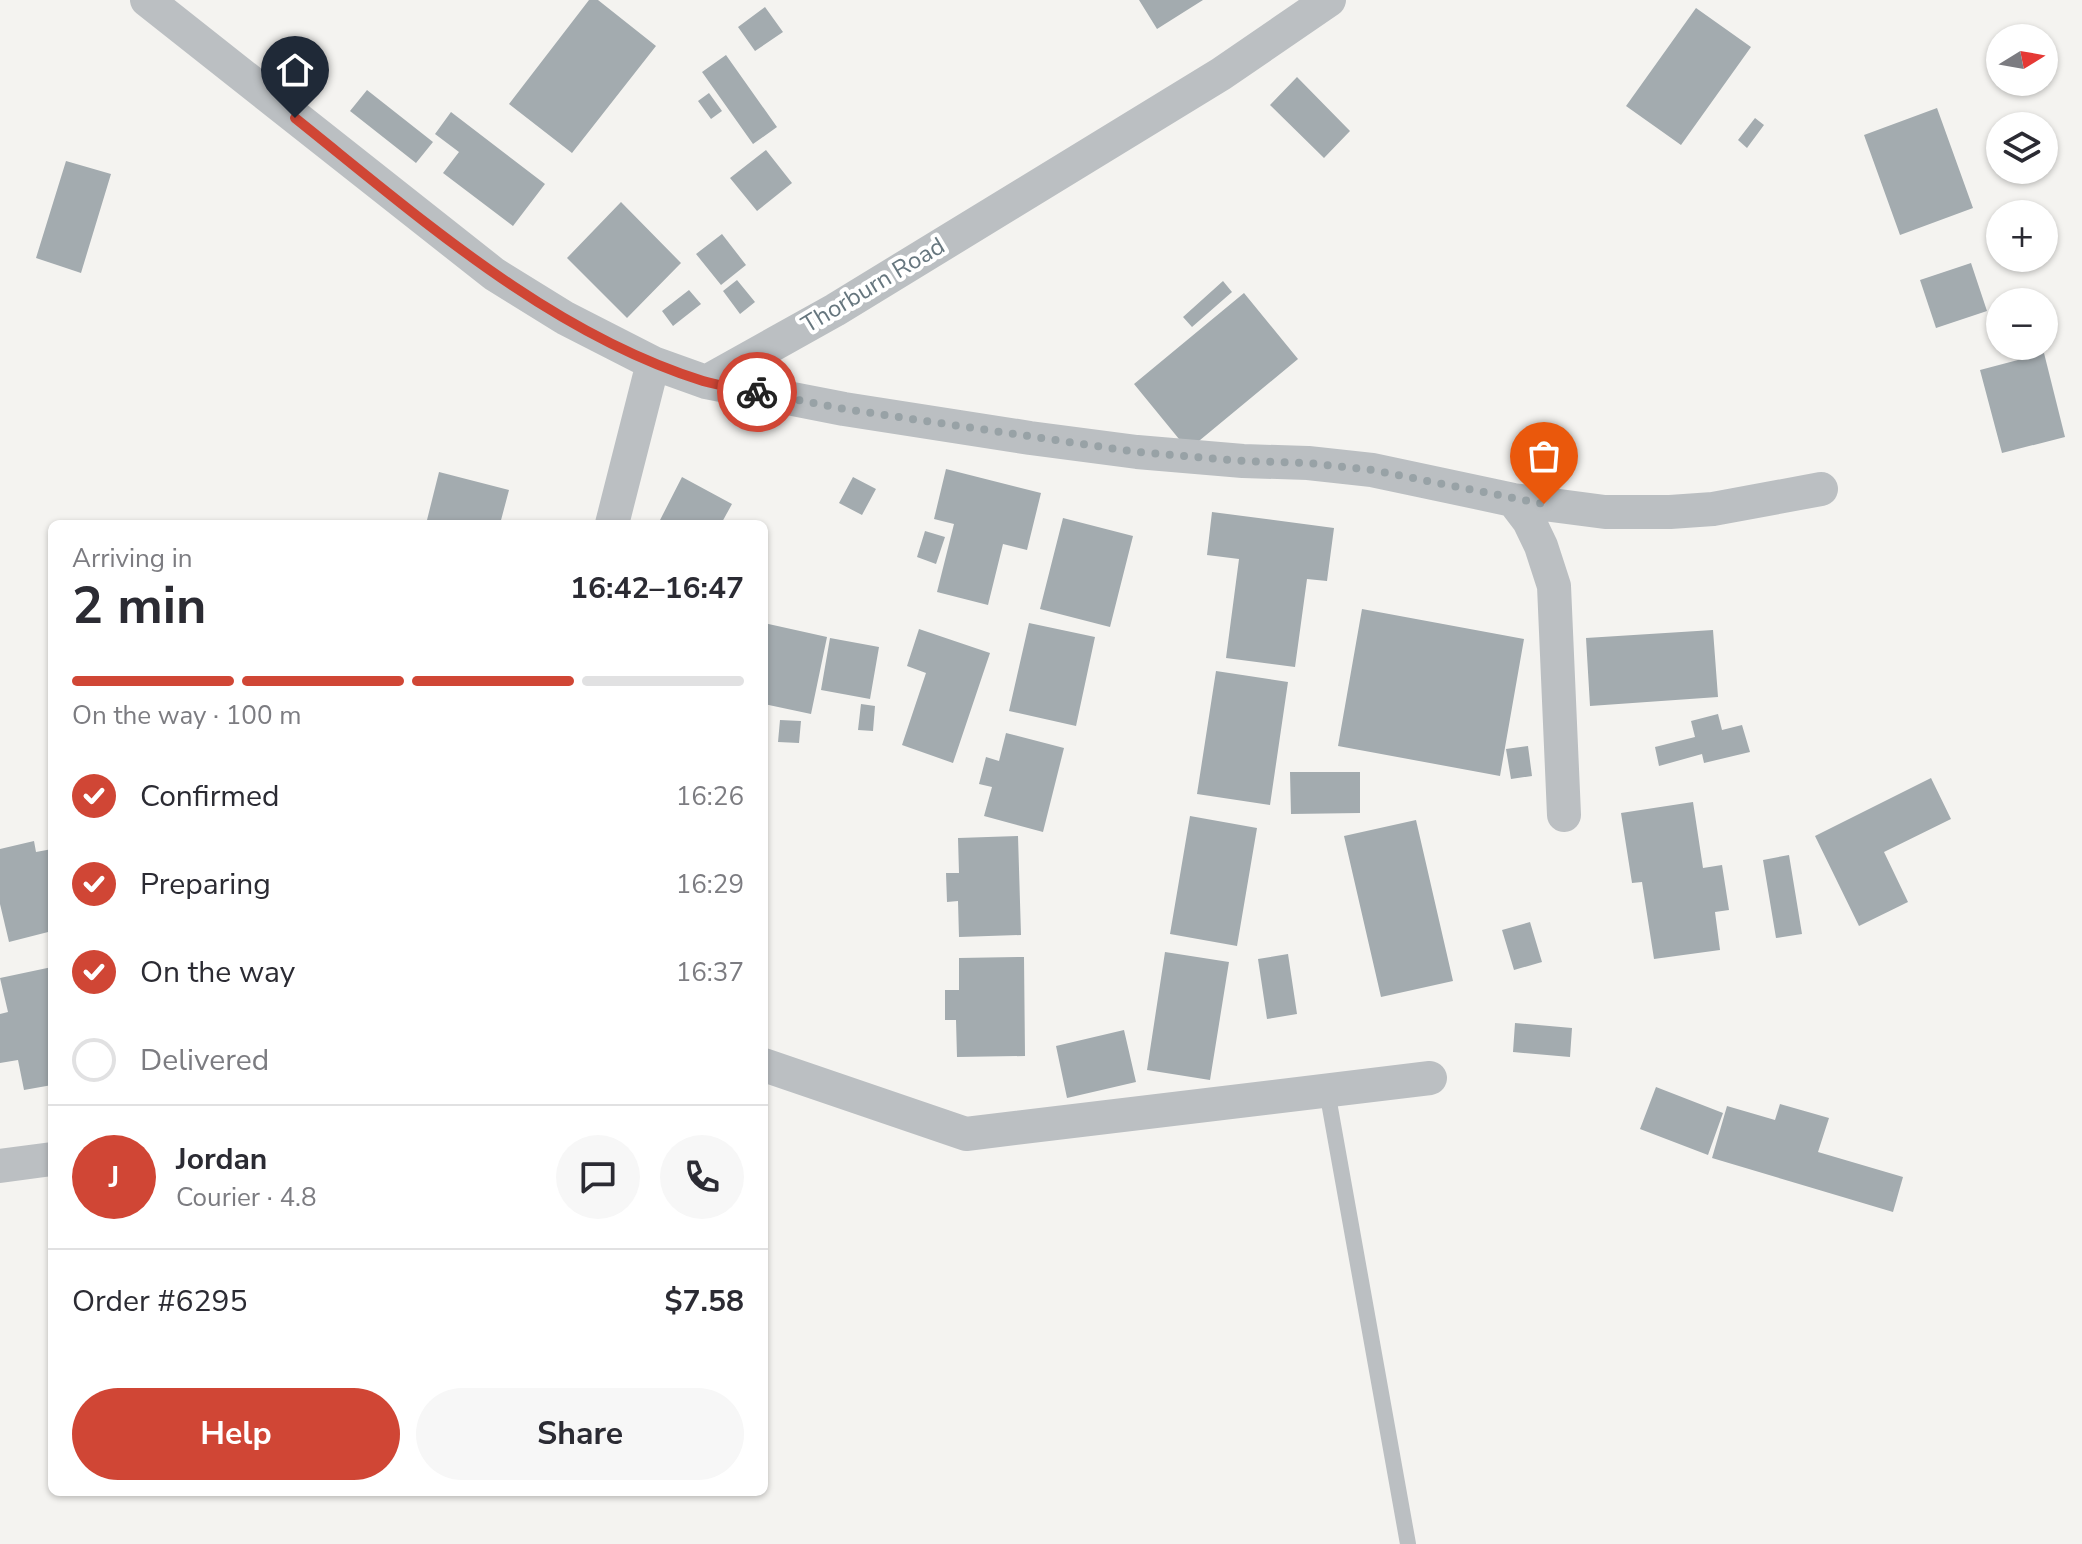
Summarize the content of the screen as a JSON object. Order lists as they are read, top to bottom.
{
  "streets": {
    "street": ["Thorburn Road"]
  },
  "north": "right",
  "page": {
    "map_buttons": ["+", "−"],
    "heading": ["2 min", "Arriving in", "16:42–16:47"],
    "panel": [
      "Jordan",
      "Courier · 4.8",
      "Order #6295",
      "$7.58"
    ],
    "bar": "On the way · 100 m",
    "list": [
      ["Confirmed", "16:26"],
      ["Preparing", "16:29"],
      ["On the way", "16:37"],
      "Delivered"
    ],
    "round": "J",
    "buttons": ["Help", "Share"]
  }
}
